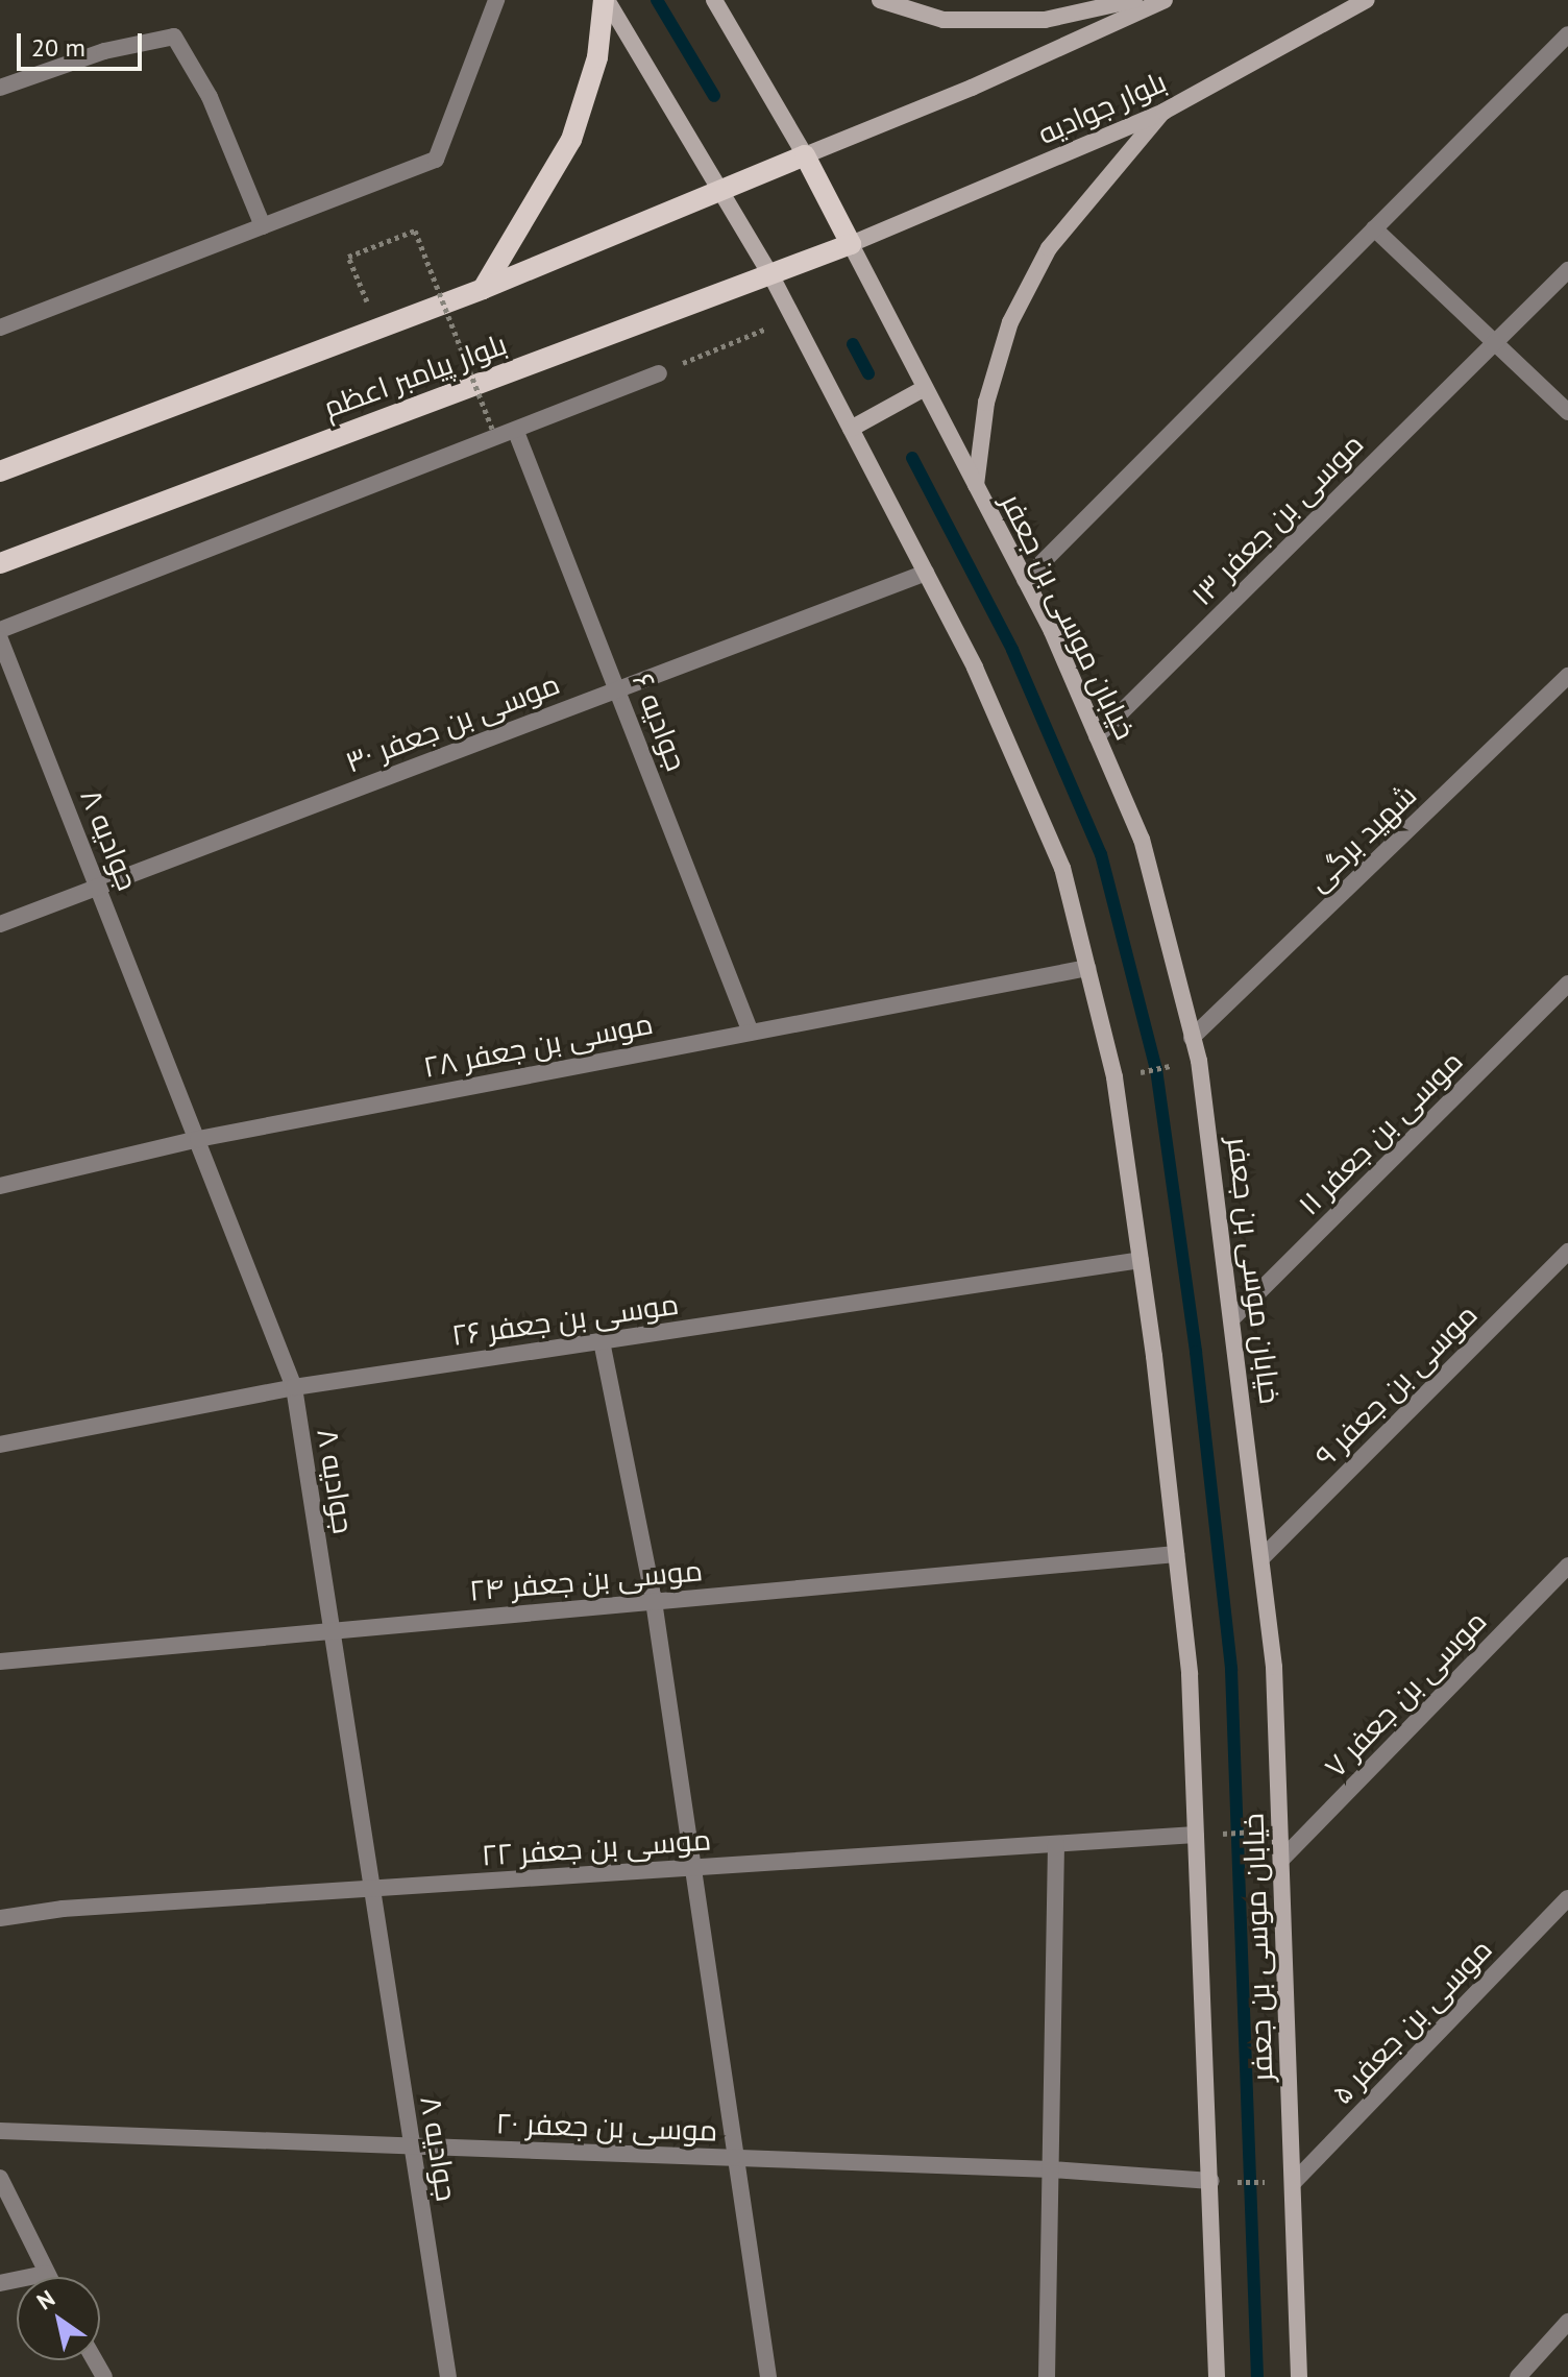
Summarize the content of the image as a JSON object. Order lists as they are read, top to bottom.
{
  "streets": {
    "main road": ["بلوار جوادیه", "بلوار پیامبر اعظم", "خیابان موسی بن جعفر"],
    "street": [
      "موسی بن جعفر ۱۳",
      "جوادیه ۶",
      "موسی بن جعفر ۳۰",
      "شهید برگی",
      "جوادیه ۸",
      "موسی بن جعفر ۲۸",
      "موسی بن جعفر ۱۱",
      "موسی بن جعفر ۲۶",
      "موسی بن جعفر ۹",
      "موسی بن جعفر ۲۴",
      "موسی بن جعفر ۷",
      "موسی بن جعفر ۲۲",
      "موسی بن جعفر ۵",
      "موسی بن جعفر ۲۰"
    ]
  },
  "crossings": [
    ["بلوار جوادیه", "بلوار پیامبر اعظم"],
    ["بلوار جوادیه", "خیابان موسی بن جعفر"],
    ["بلوار پیامبر اعظم", "خیابان موسی بن جعفر"],
    ["موسی بن جعفر ۱۳", "خیابان موسی بن جعفر"],
    ["خیابان موسی بن جعفر", "موسی بن جعفر ۳۰"],
    ["خیابان موسی بن جعفر", "شهید برگی"],
    ["خیابان موسی بن جعفر", "موسی بن جعفر ۲۸"],
    ["خیابان موسی بن جعفر", "موسی بن جعفر ۱۱"],
    ["خیابان موسی بن جعفر", "موسی بن جعفر ۲۶"],
    ["خیابان موسی بن جعفر", "موسی بن جعفر ۹"],
    ["خیابان موسی بن جعفر", "موسی بن جعفر ۲۴"],
    ["خیابان موسی بن جعفر", "موسی بن جعفر ۷"],
    ["خیابان موسی بن جعفر", "موسی بن جعفر ۲۲"],
    ["خیابان موسی بن جعفر", "موسی بن جعفر ۵"],
    ["خیابان موسی بن جعفر", "موسی بن جعفر ۲۰"],
    ["جوادیه ۶", "موسی بن جعفر ۳۰"],
    ["جوادیه ۶", "موسی بن جعفر ۲۸"],
    ["موسی بن جعفر ۳۰", "جوادیه ۸"],
    ["جوادیه ۸", "موسی بن جعفر ۲۸"],
    ["جوادیه ۸", "موسی بن جعفر ۲۶"],
    ["جوادیه ۸", "موسی بن جعفر ۲۴"],
    ["جوادیه ۸", "موسی بن جعفر ۲۲"],
    ["جوادیه ۸", "موسی بن جعفر ۲۰"]
  ],
  "scale_bar": "20 m",
  "north": "top left"
}
